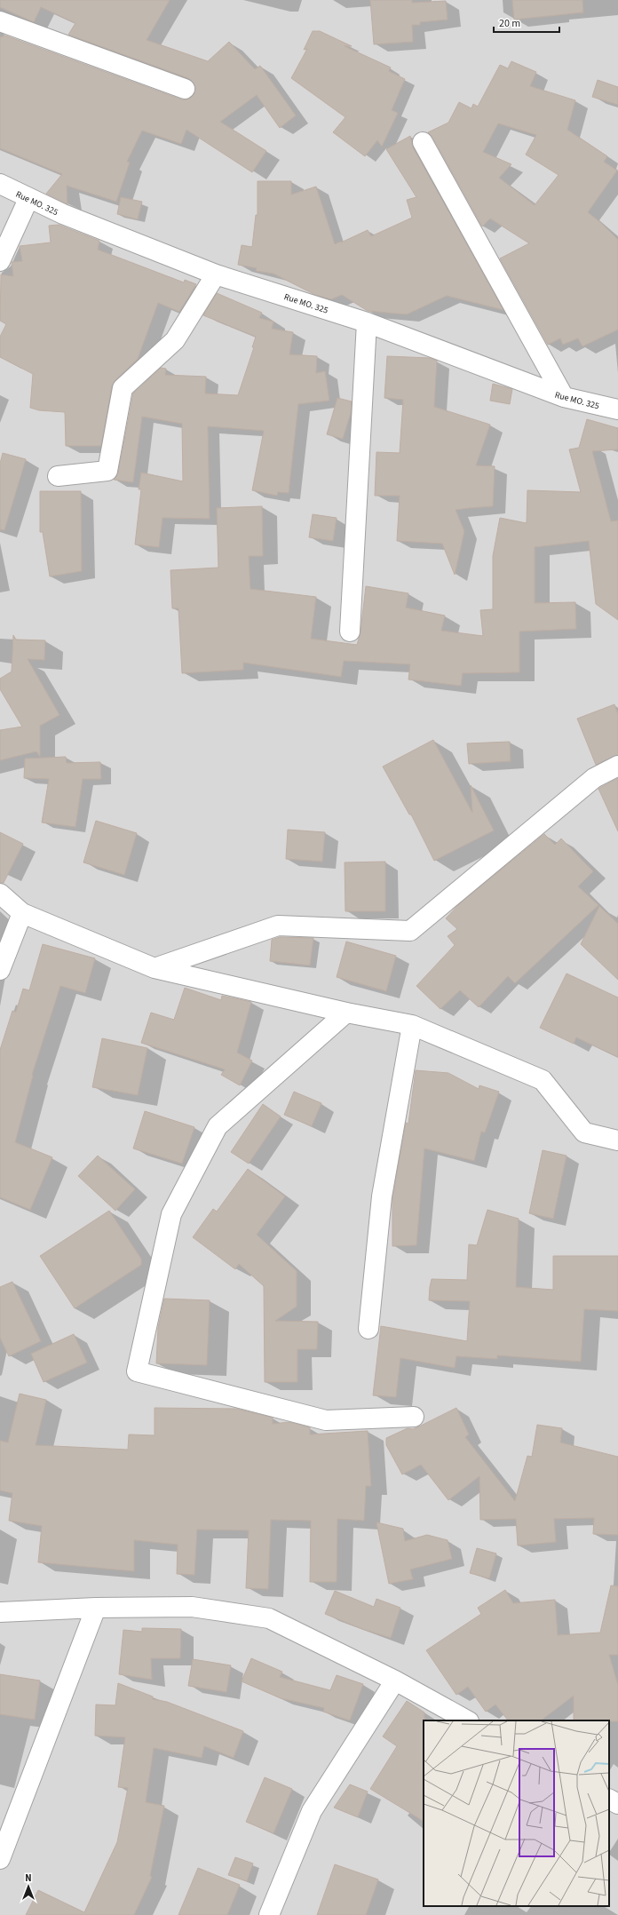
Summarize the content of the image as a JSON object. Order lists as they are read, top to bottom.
{
  "streets": {
    "street": ["Rue MO. 325"]
  },
  "scale_bar": "20 m",
  "north": "top"
}
